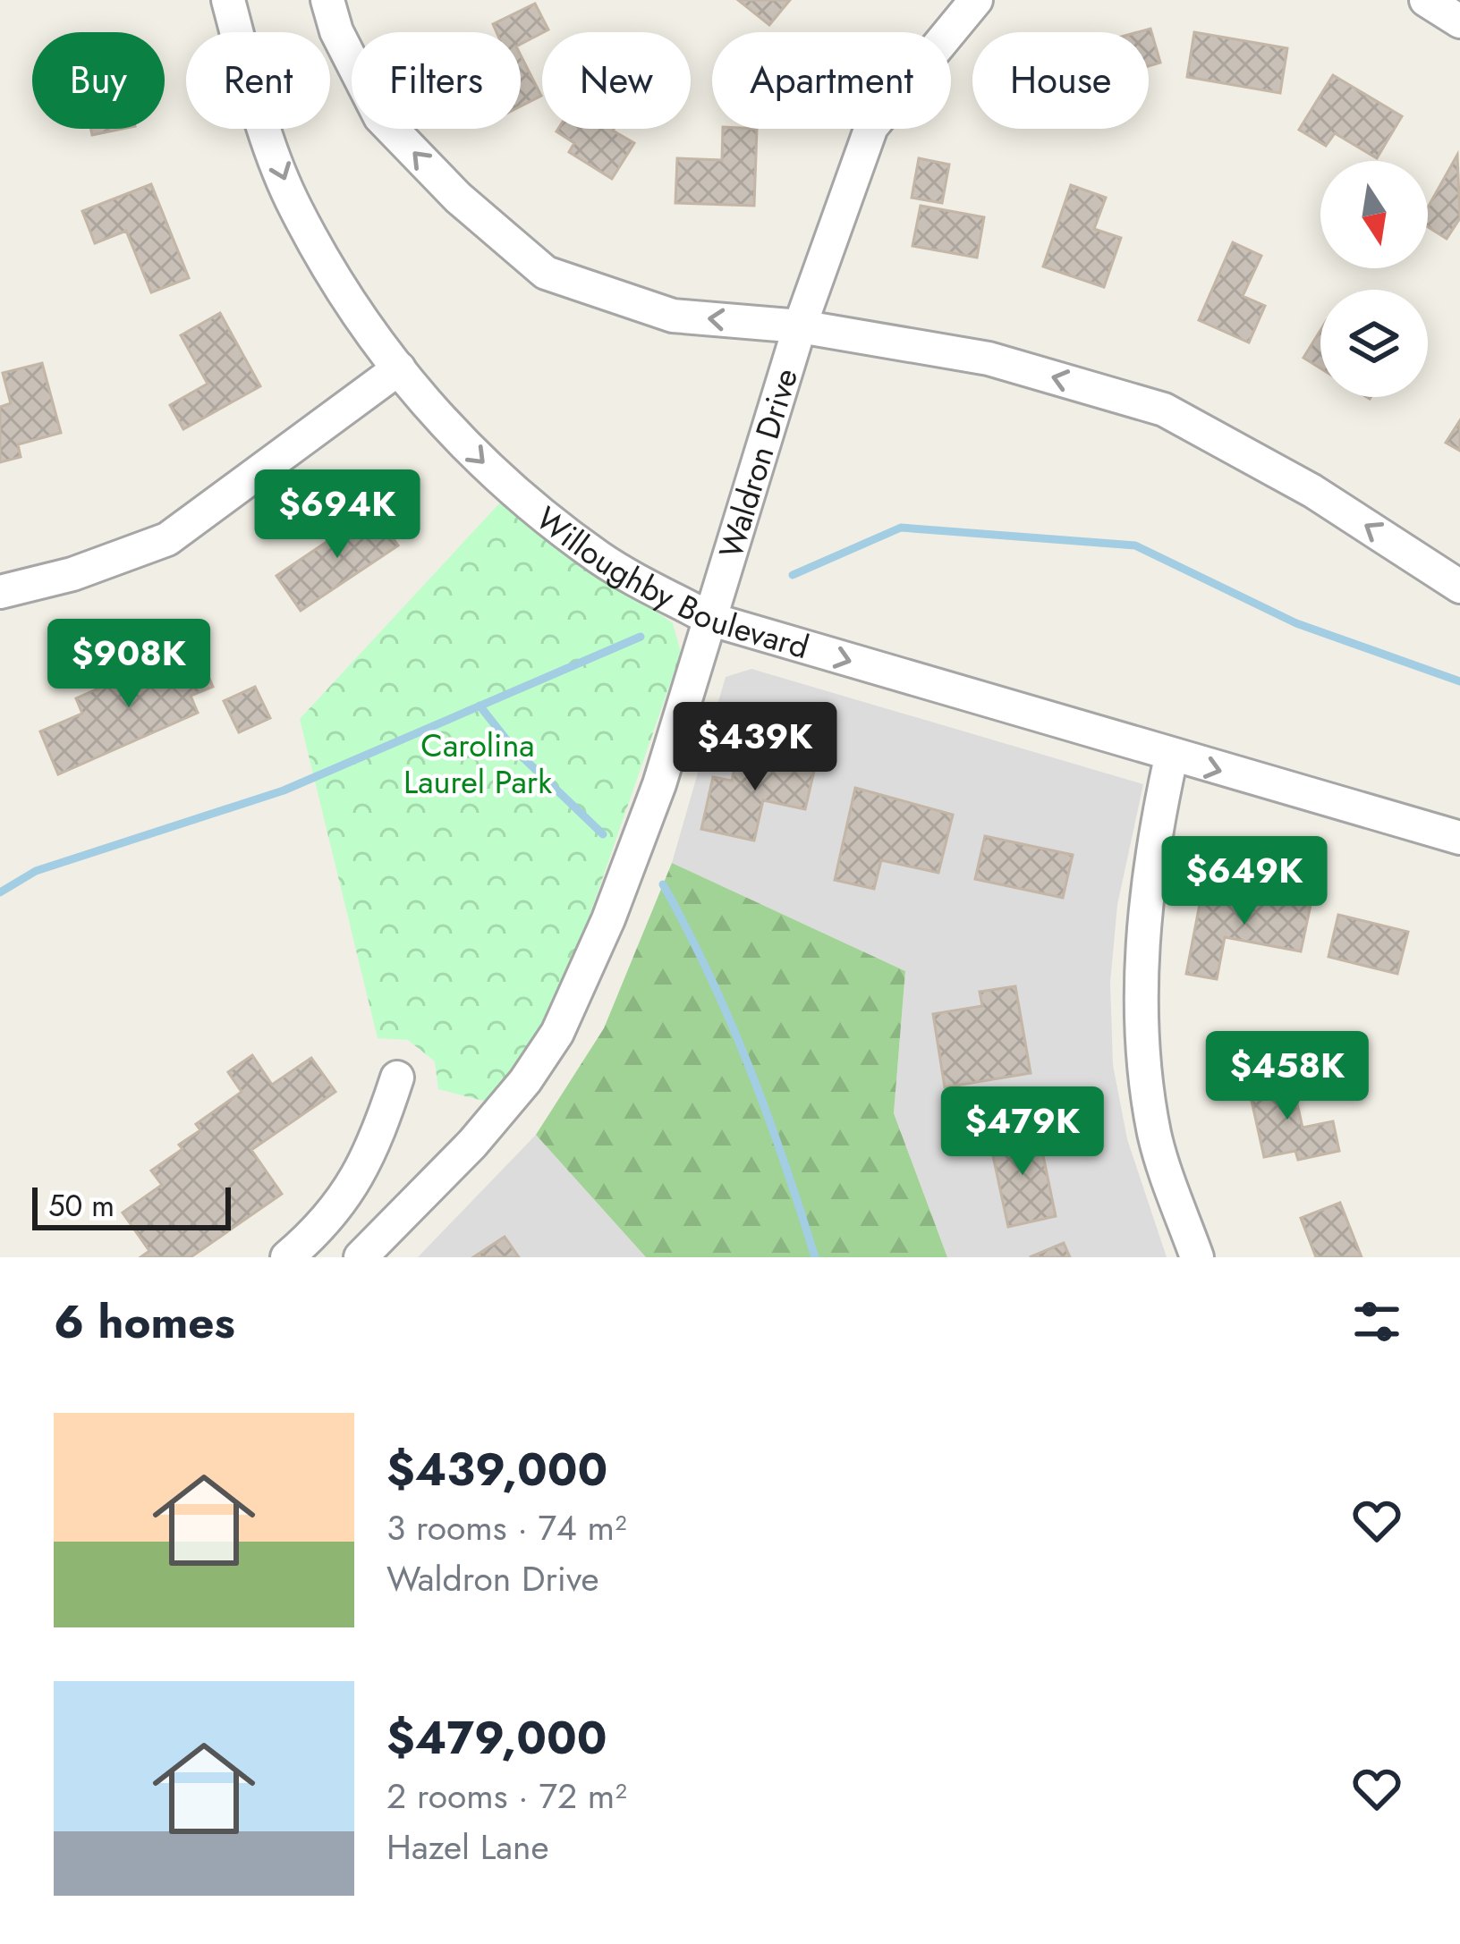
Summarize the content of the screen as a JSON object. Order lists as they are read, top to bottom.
{
  "streets": {
    "street": ["Waldron Drive", "Willoughby Boulevard"]
  },
  "crossings": [
    ["Waldron Drive", "Willoughby Boulevard"]
  ],
  "parks": ["Carolina Laurel Park"],
  "scale_bar": "50 m",
  "north": "bottom",
  "page": {
    "chip": [
      "Buy",
      "Rent",
      "Filters",
      "New",
      "Apartment",
      "House"
    ],
    "price": [
      "$694K",
      "$908K",
      "$439K",
      "$649K",
      "$458K",
      "$479K"
    ],
    "scale": "50 m",
    "heading": "6 homes",
    "list": [
      {
        "name": "$439,000",
        "note": "3 rooms · 74 m² · Waldron Drive"
      },
      {
        "name": "$479,000",
        "note": "2 rooms · 72 m² · Hazel Lane"
      }
    ]
  }
}
